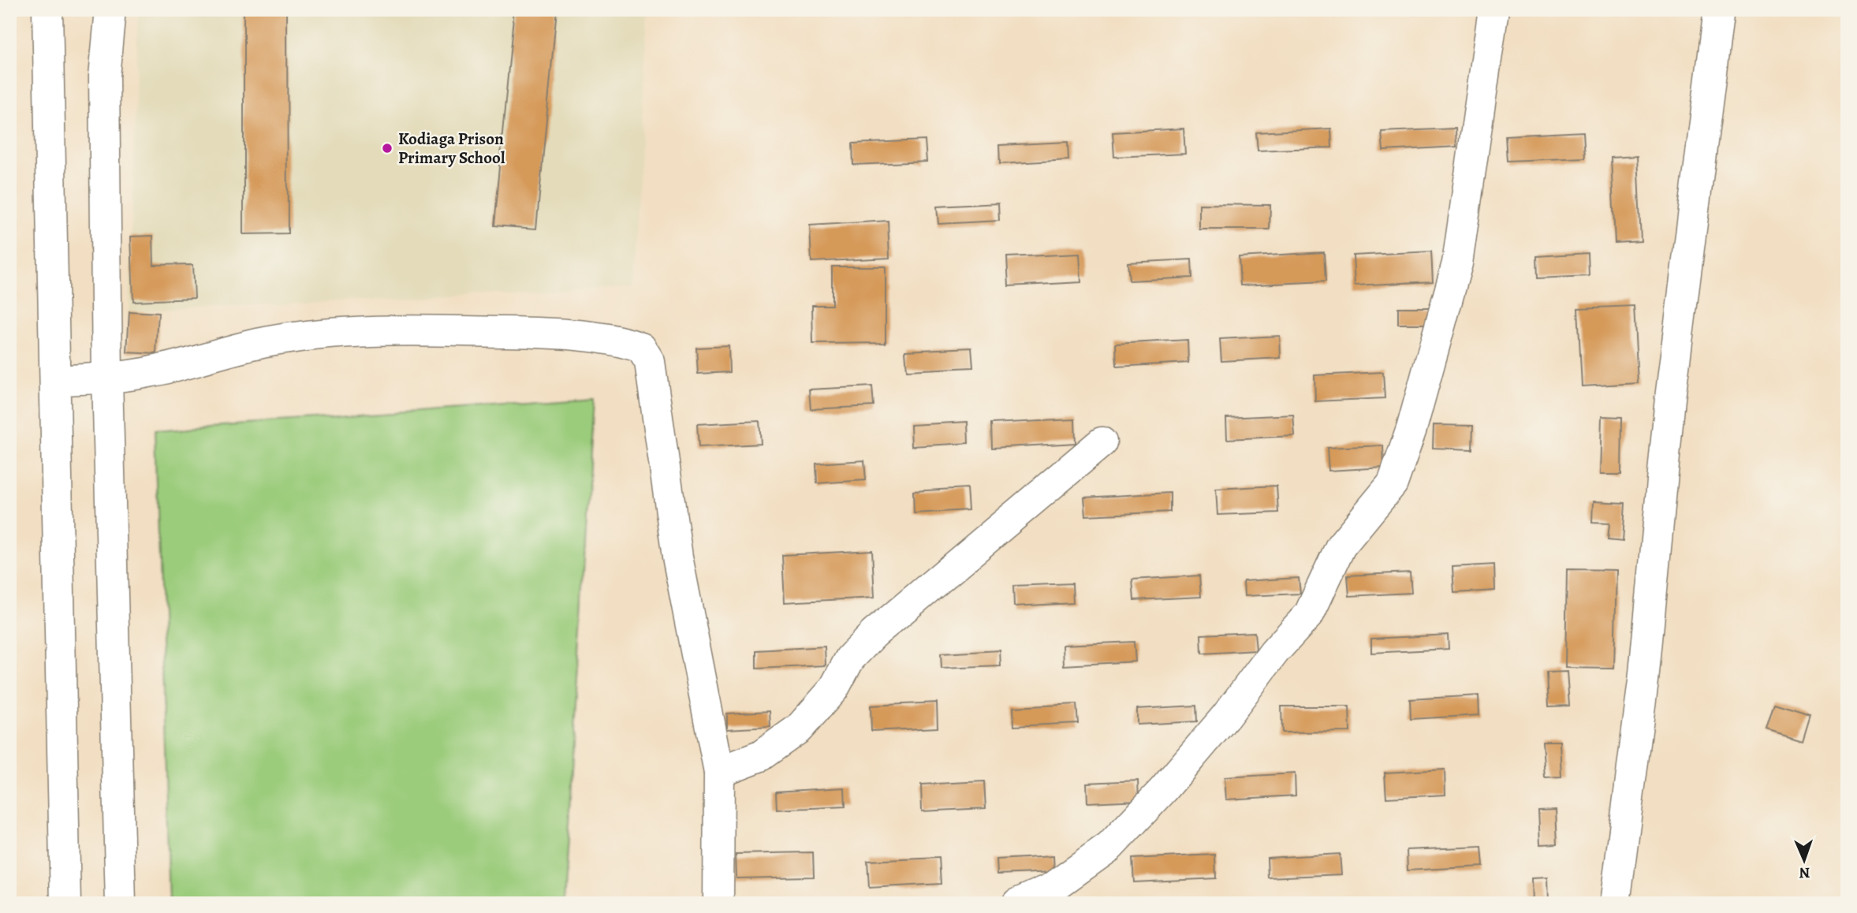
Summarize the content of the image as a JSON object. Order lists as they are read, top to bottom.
{
  "places": ["Kodiaga Prison Primary School"],
  "north": "bottom"
}
